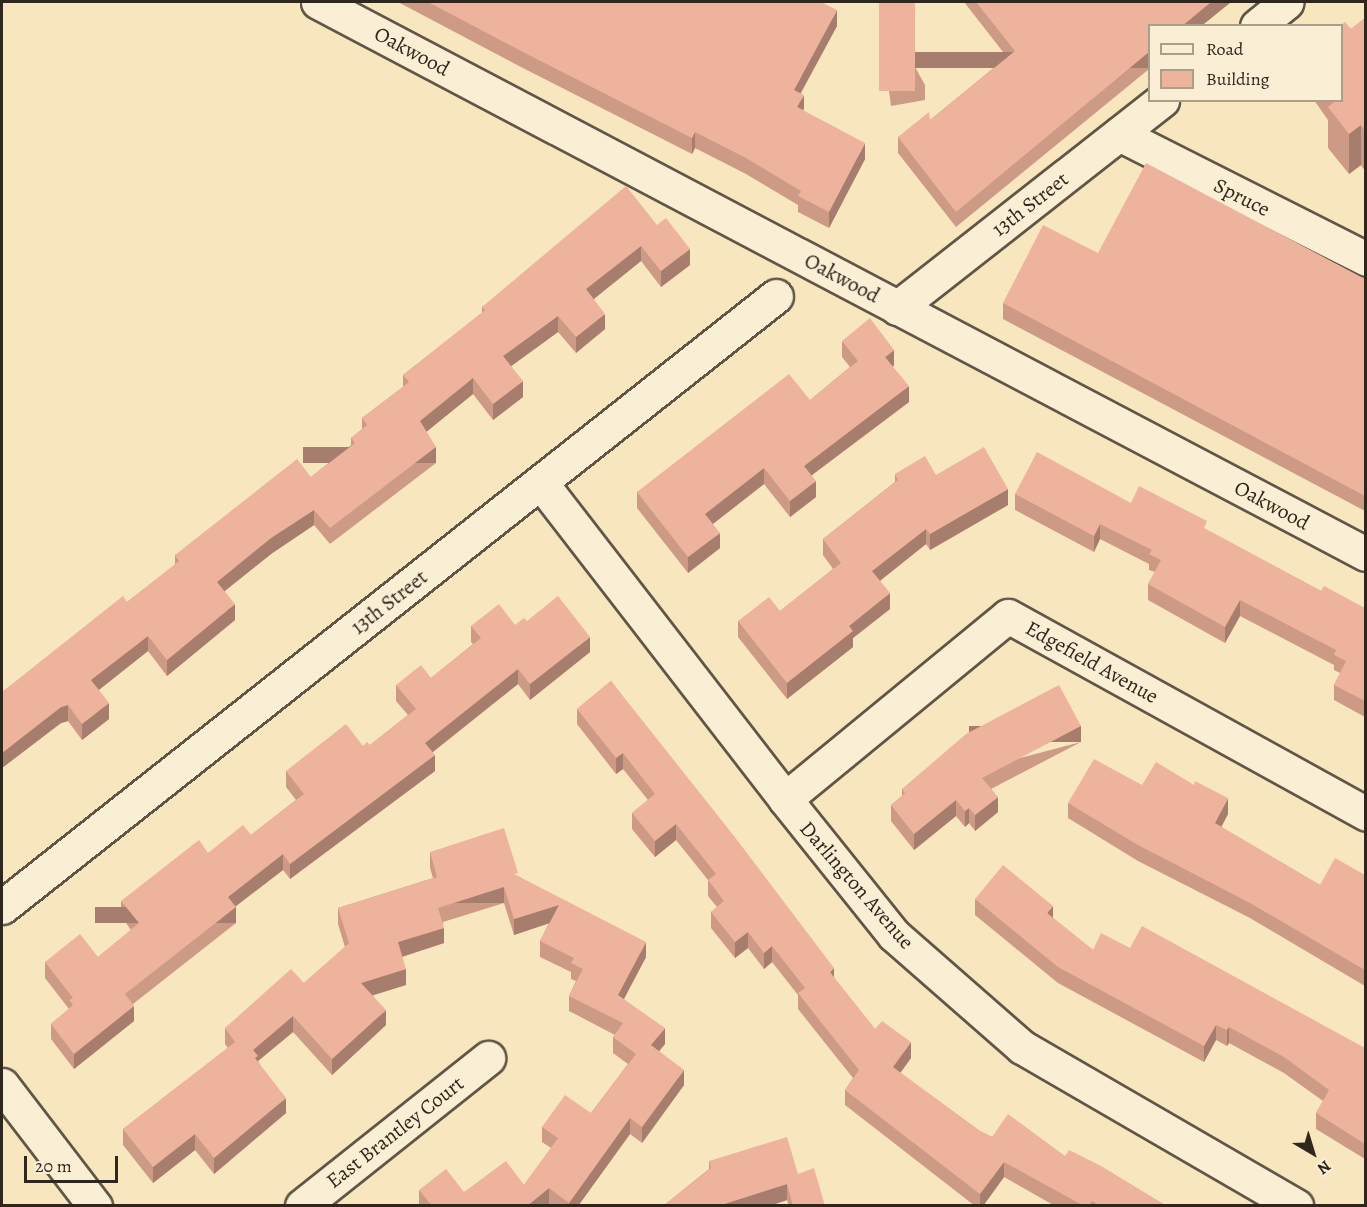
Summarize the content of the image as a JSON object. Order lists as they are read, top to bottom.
{
  "streets": {
    "street": [
      "Oakwood",
      "Spruce",
      "13th Street",
      "Edgefield Avenue",
      "Darlington Avenue",
      "East Brantley Court"
    ]
  },
  "crossings": [
    ["Oakwood", "13th Street"],
    ["Spruce", "13th Street"],
    ["13th Street", "Darlington Avenue"],
    ["Edgefield Avenue", "Darlington Avenue"]
  ],
  "legend": ["Road", "Building"],
  "scale_bar": "20 m",
  "north": "bottom right"
}
